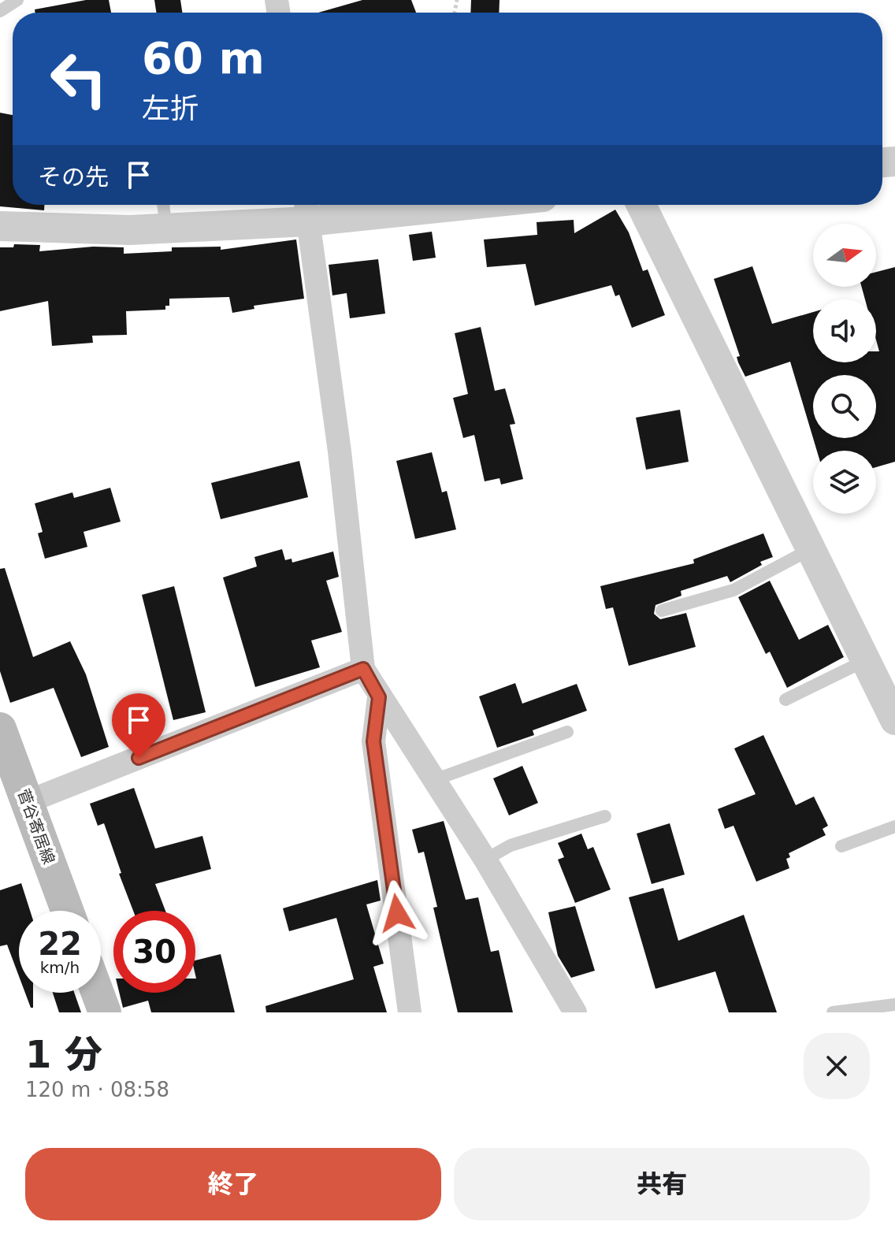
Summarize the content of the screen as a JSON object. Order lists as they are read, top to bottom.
{
  "streets": {
    "main road": ["菅谷寄居線"]
  },
  "north": "right",
  "page": {
    "turn": ["60 m", "左折"],
    "then": "その先",
    "speed": "22 km/h",
    "limit": "30",
    "heading": ["1 分", "120 m · 08:58"],
    "buttons": ["終了", "共有"]
  }
}
